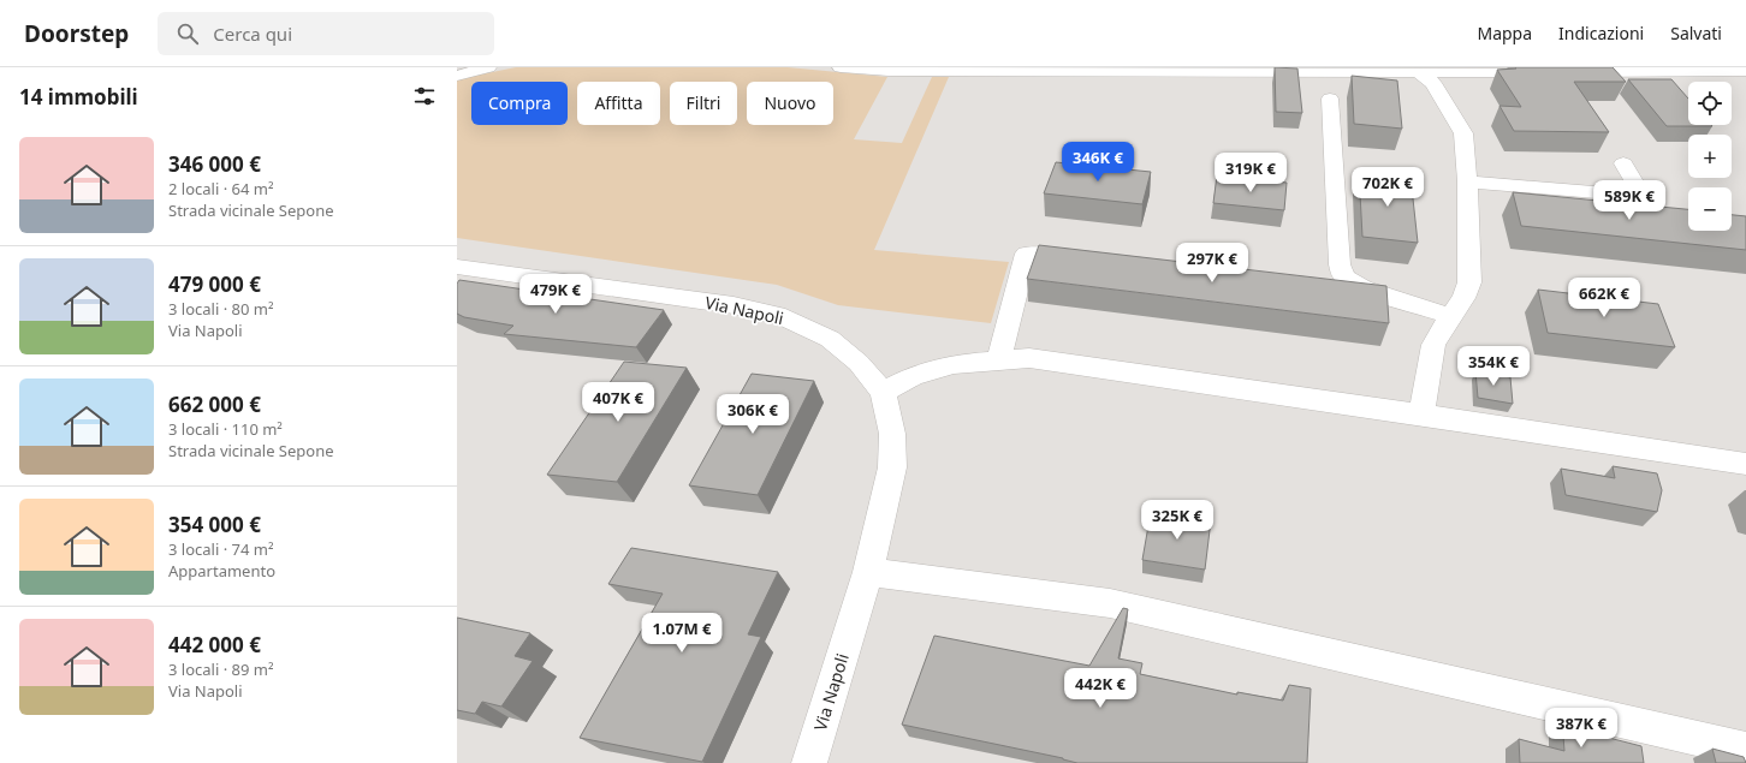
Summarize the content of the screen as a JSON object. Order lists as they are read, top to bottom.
{
  "streets": {
    "street": ["Via Napoli"]
  },
  "page": {
    "header": "Doorstep",
    "search": "Cerca qui",
    "nav": ["Mappa", "Indicazioni", "Salvati"],
    "heading": "14 immobili",
    "map_buttons": ["+", "−"],
    "chip": [
      "Compra",
      "Affitta",
      "Filtri",
      "Nuovo"
    ],
    "list": [
      {
        "name": "346 000 €",
        "note": "2 locali · 64 m² · Strada vicinale Sepone"
      },
      {
        "name": "479 000 €",
        "note": "3 locali · 80 m² · Via Napoli"
      },
      {
        "name": "662 000 €",
        "note": "3 locali · 110 m² · Strada vicinale Sepone"
      },
      {
        "name": "354 000 €",
        "note": "3 locali · 74 m² · Appartamento"
      },
      {
        "name": "442 000 €",
        "note": "3 locali · 89 m² · Via Napoli"
      }
    ],
    "price": [
      "346K €",
      "319K €",
      "702K €",
      "589K €",
      "297K €",
      "479K €",
      "662K €",
      "354K €",
      "407K €",
      "306K €",
      "325K €",
      "1.07M €",
      "442K €",
      "387K €"
    ]
  }
}
